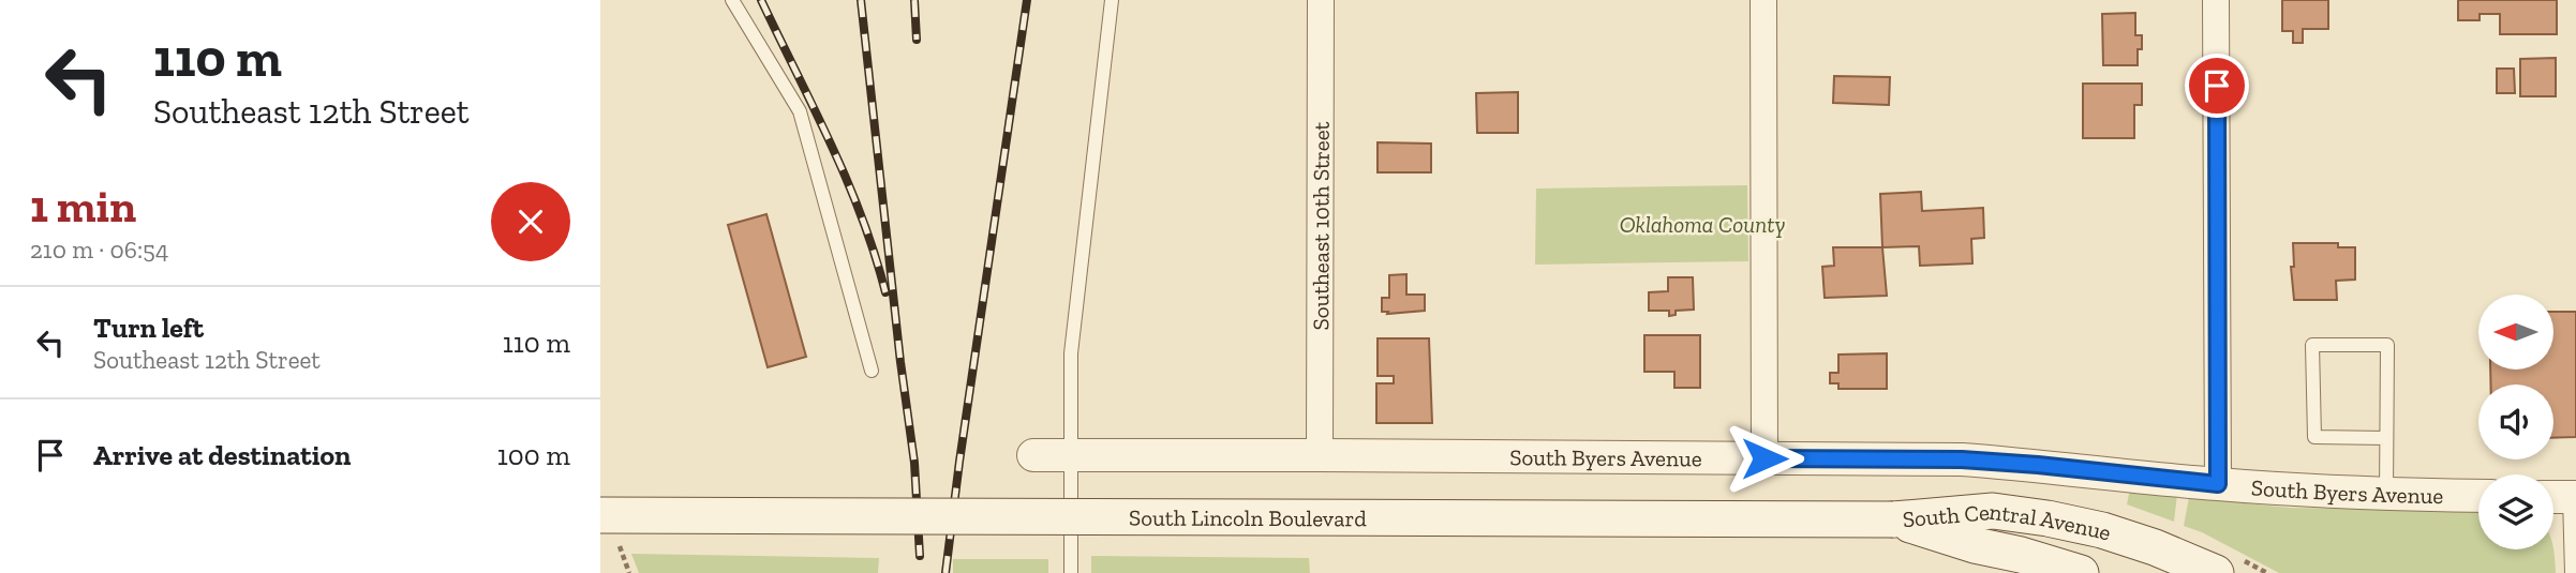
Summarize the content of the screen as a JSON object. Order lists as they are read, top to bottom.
{
  "streets": {
    "main road": ["South Lincoln Boulevard", "South Central Avenue"],
    "street": ["Southeast 10th Street", "South Byers Avenue"]
  },
  "crossings": [
    ["Southeast 10th Street", "South Byers Avenue"],
    ["South Lincoln Boulevard", "South Central Avenue"]
  ],
  "parks": ["Oklahoma County"],
  "north": "left",
  "page": {
    "turn": ["110 m", "Southeast 12th Street"],
    "heading": ["1 min", "210 m · 06:54"],
    "list": [
      {
        "name": "Turn left",
        "note": "Southeast 12th Street",
        "value": "110 m"
      },
      {
        "name": "Arrive at destination",
        "value": "100 m"
      }
    ]
  }
}
